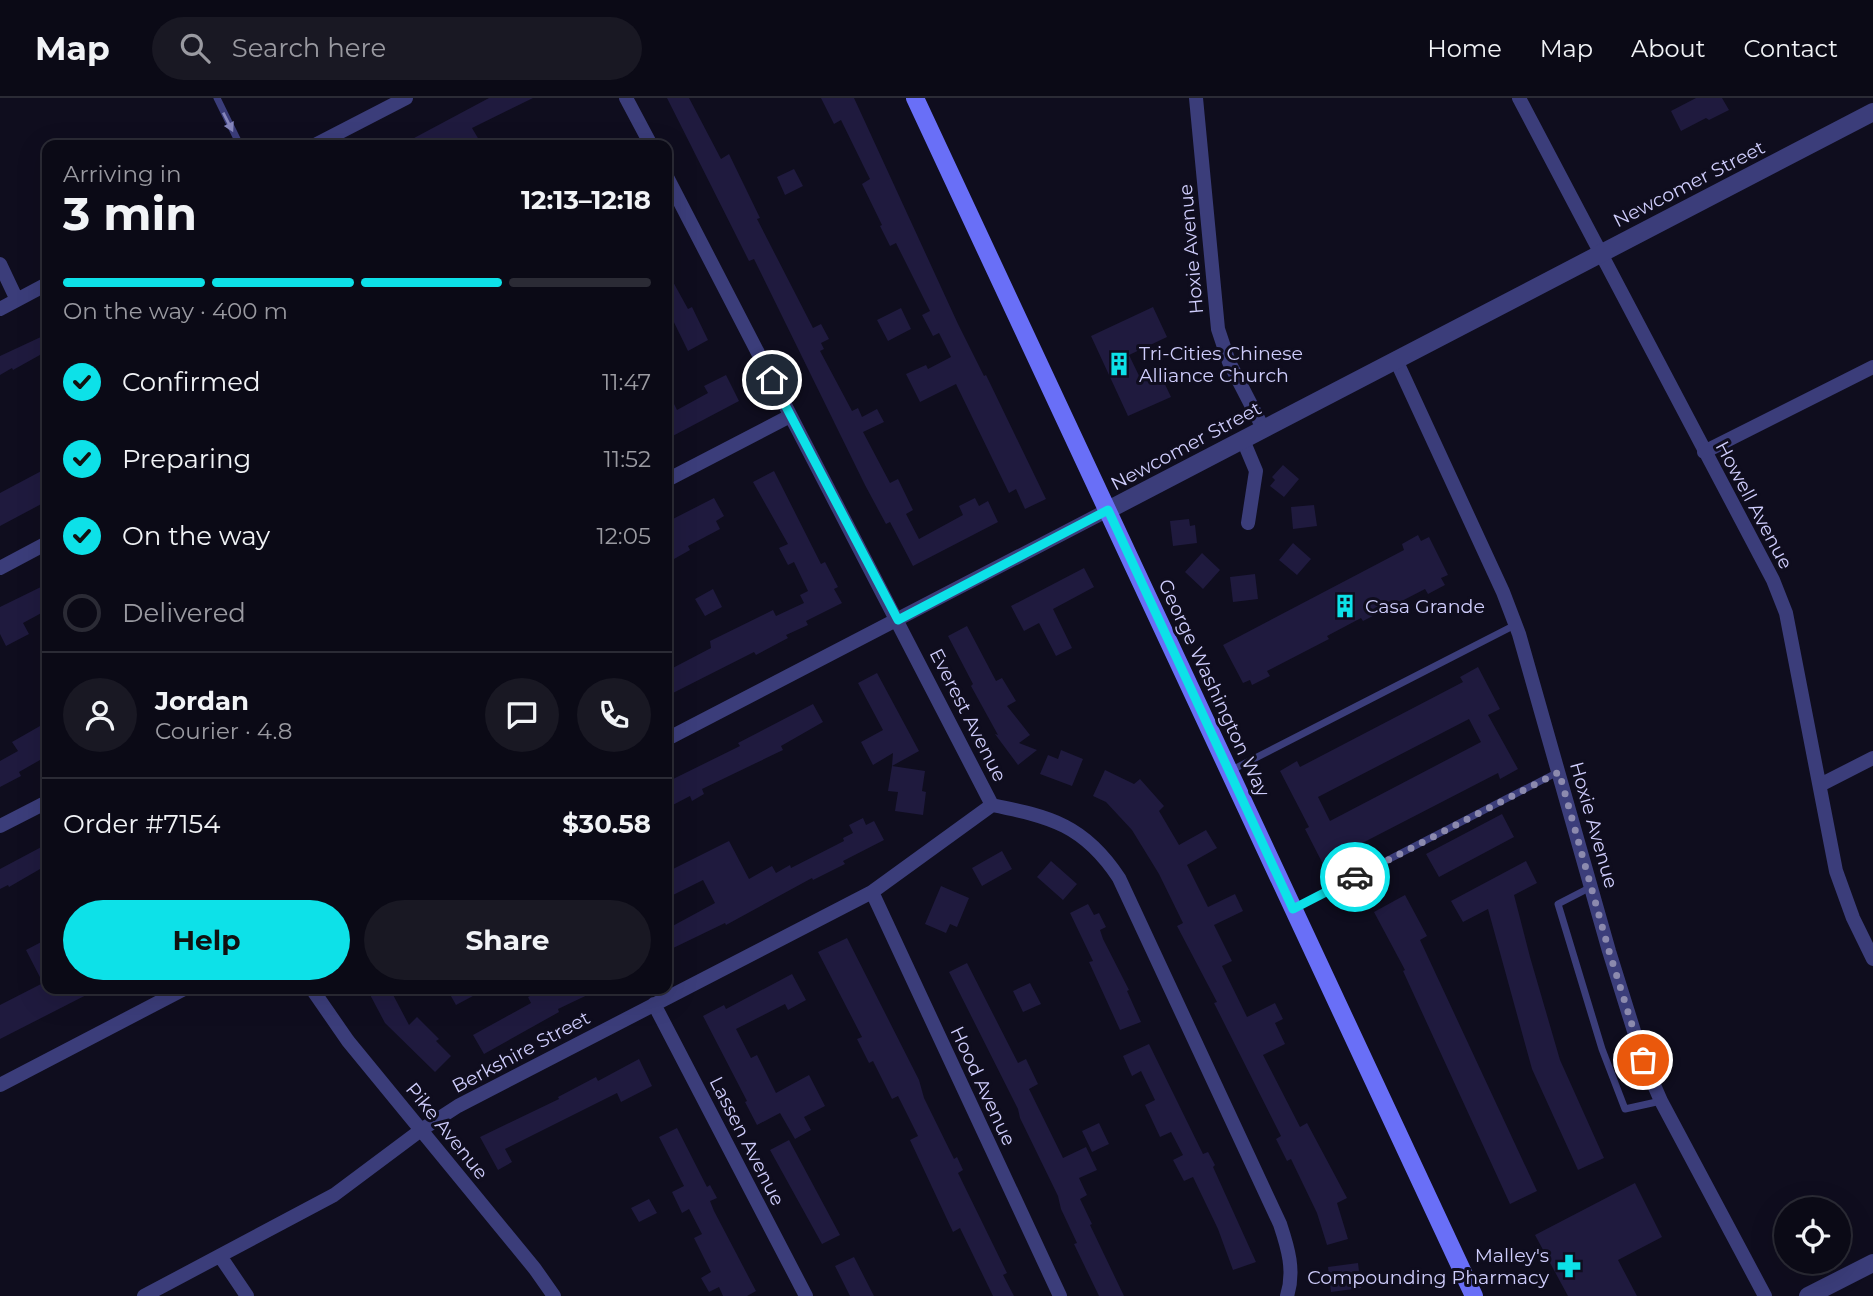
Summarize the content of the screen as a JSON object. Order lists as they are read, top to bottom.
{
  "streets": {
    "main road": ["George Washington Way"],
    "street": [
      "Newcomer Street",
      "Hoxie Avenue",
      "Howell Avenue",
      "Everest Avenue",
      "Berkshire Street",
      "Hood Avenue",
      "Pike Avenue",
      "Lassen Avenue"
    ]
  },
  "crossings": [
    ["Newcomer Street", "Hoxie Avenue"],
    ["Newcomer Street", "Howell Avenue"],
    ["Newcomer Street", "George Washington Way"],
    ["Newcomer Street", "Everest Avenue"],
    ["Everest Avenue", "Berkshire Street"],
    ["Berkshire Street", "Hood Avenue"],
    ["Berkshire Street", "Pike Avenue"],
    ["Berkshire Street", "Lassen Avenue"]
  ],
  "places": {
    "building": ["Tri-Cities Chinese Alliance Church", "Casa Grande"],
    "pharmacy": ["Malley's Compounding Pharmacy"]
  },
  "page": {
    "header": "Map",
    "search": "Search here",
    "nav": [
      "Home",
      "Map",
      "About",
      "Contact"
    ],
    "heading": ["3 min", "Arriving in", "12:13–12:18"],
    "panel": [
      "Jordan",
      "Courier · 4.8",
      "Order #7154",
      "$30.58"
    ],
    "bar": "On the way · 400 m",
    "list": [
      ["Confirmed", "11:47"],
      ["Preparing", "11:52"],
      ["On the way", "12:05"],
      "Delivered"
    ],
    "buttons": ["Help", "Share"]
  }
}
